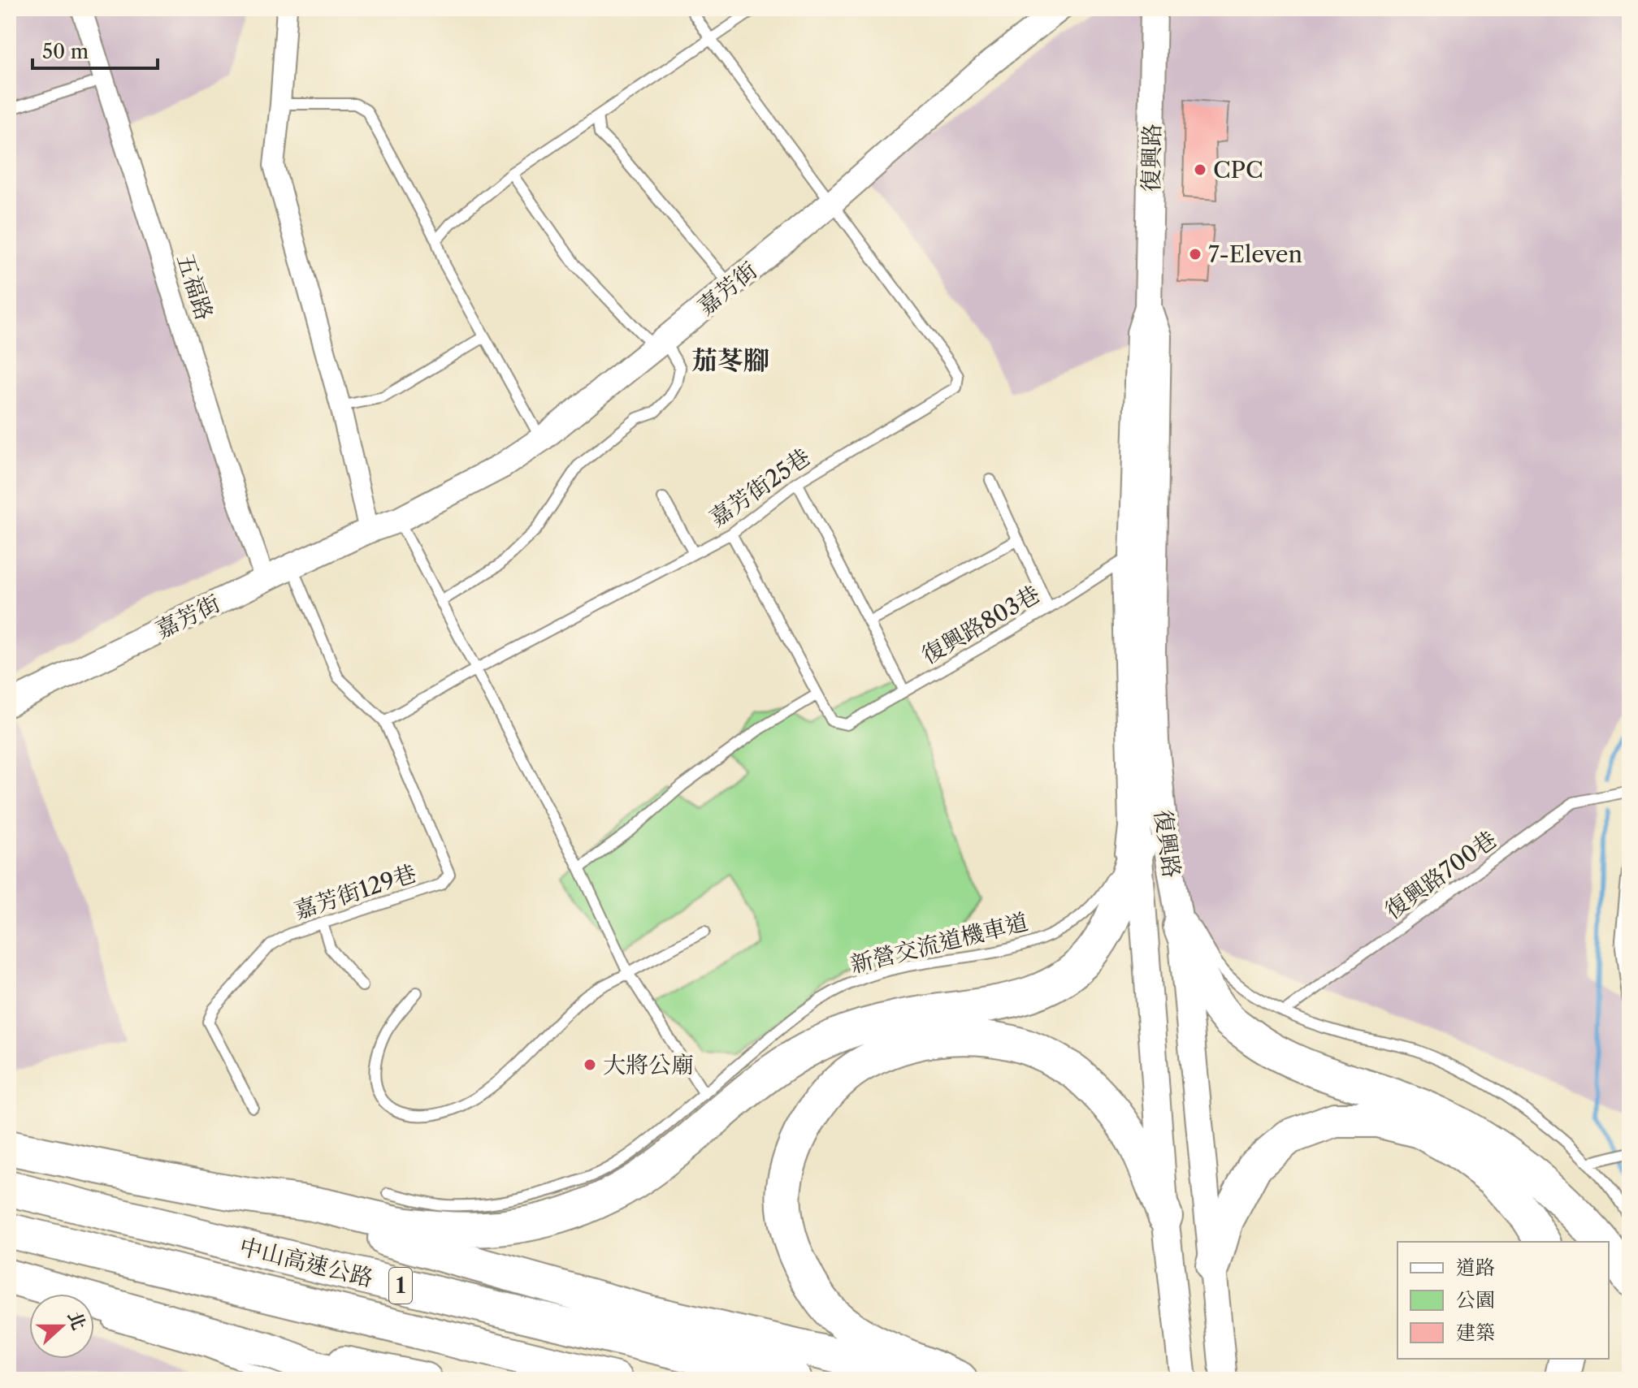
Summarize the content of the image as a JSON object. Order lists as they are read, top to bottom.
{
  "streets": {
    "highway": ["中山高速公路", "1"],
    "main road": ["復興路"],
    "street": ["五福路", "嘉芳街"],
    "lane": [
      "嘉芳街25巷",
      "復興路803巷",
      "復興路700巷",
      "嘉芳街129巷",
      "新營交流道機車道"
    ]
  },
  "crossings": [
    ["復興路", "復興路803巷"],
    ["復興路", "新營交流道機車道"],
    ["五福路", "嘉芳街"],
    ["嘉芳街", "嘉芳街25巷"],
    ["嘉芳街", "嘉芳街129巷"],
    ["嘉芳街25巷", "嘉芳街129巷"],
    ["復興路803巷", "新營交流道機車道"]
  ],
  "districts": ["茄苳腳"],
  "places": ["CPC", "7-Eleven", "大將公廟"],
  "legend": ["道路", "公園", "建築"],
  "scale_bar": "50 m",
  "north": "right"
}
